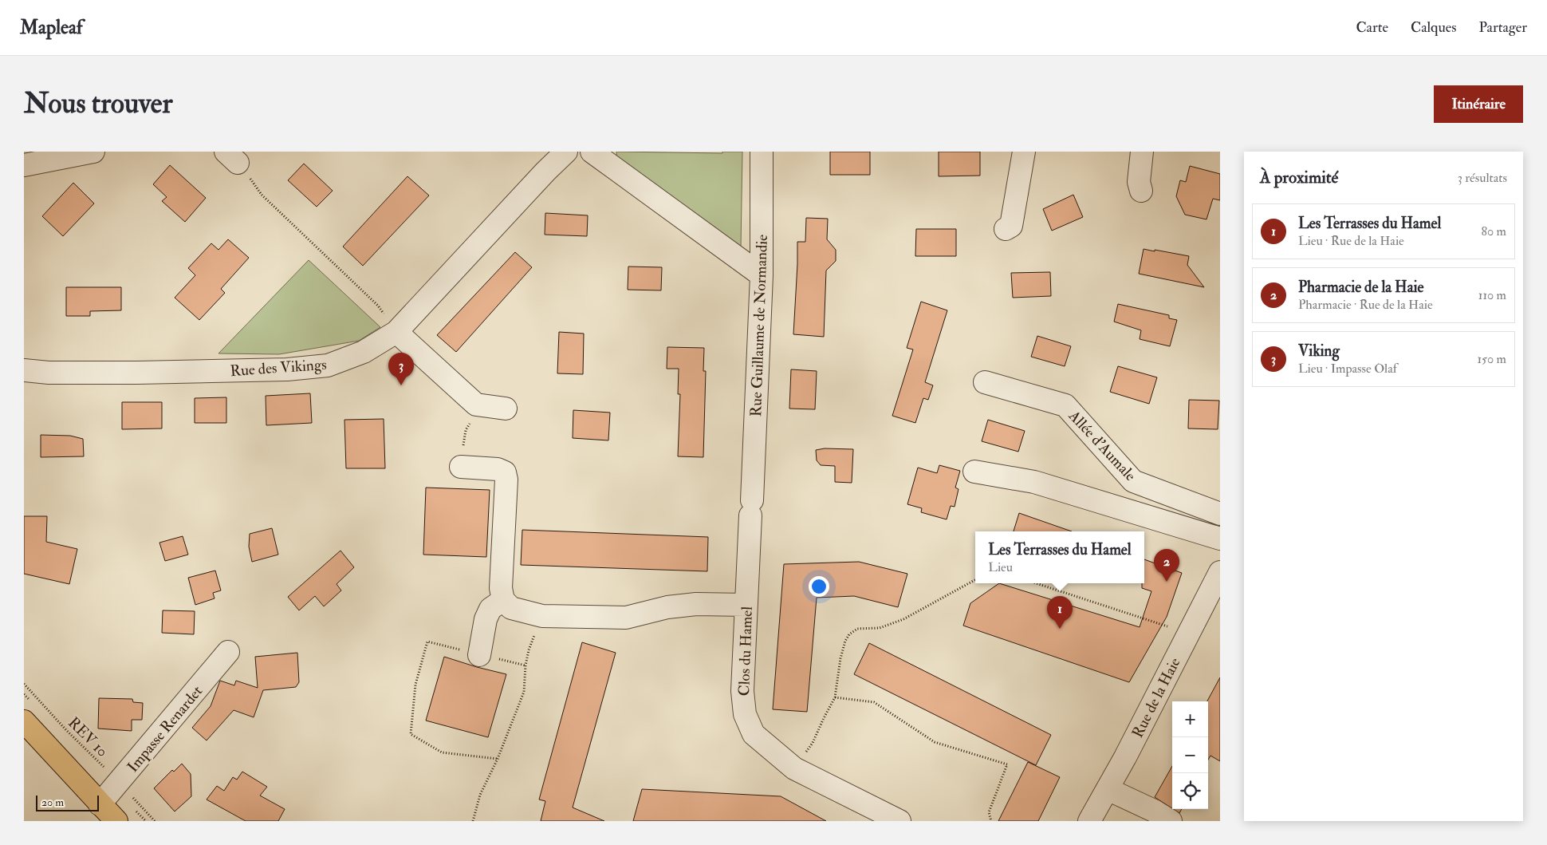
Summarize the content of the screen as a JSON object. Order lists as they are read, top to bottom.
{
  "streets": {
    "street": [
      "Rue Guillaume de Normandie",
      "Rue des Vikings",
      "Allée d'Aumale",
      "Clos du Hamel",
      "Rue de la Haie",
      "Impasse Renardet"
    ],
    "path": ["REV 10"]
  },
  "crossings": [
    ["Rue Guillaume de Normandie", "Clos du Hamel"],
    ["Impasse Renardet", "REV 10"]
  ],
  "scale_bar": "20 m",
  "page": {
    "header": "Mapleaf",
    "nav": ["Carte", "Calques", "Partager"],
    "buttons": "Itinéraire",
    "title": "Nous trouver",
    "heading": ["À proximité", "3 résultats"],
    "list": [
      {
        "mark": "1",
        "name": "Les Terrasses du Hamel",
        "note": "Lieu · Rue de la Haie",
        "value": "80 m"
      },
      {
        "mark": "2",
        "name": "Pharmacie de la Haie",
        "note": "Pharmacie · Rue de la Haie",
        "value": "110 m"
      },
      {
        "mark": "3",
        "name": "Viking",
        "note": "Lieu · Impasse Olaf",
        "value": "150 m"
      }
    ],
    "pins": ["3", "2", "1"],
    "popup": ["Les Terrasses du Hamel", "Lieu"],
    "map_buttons": ["+", "−"],
    "scale": "20 m"
  }
}
